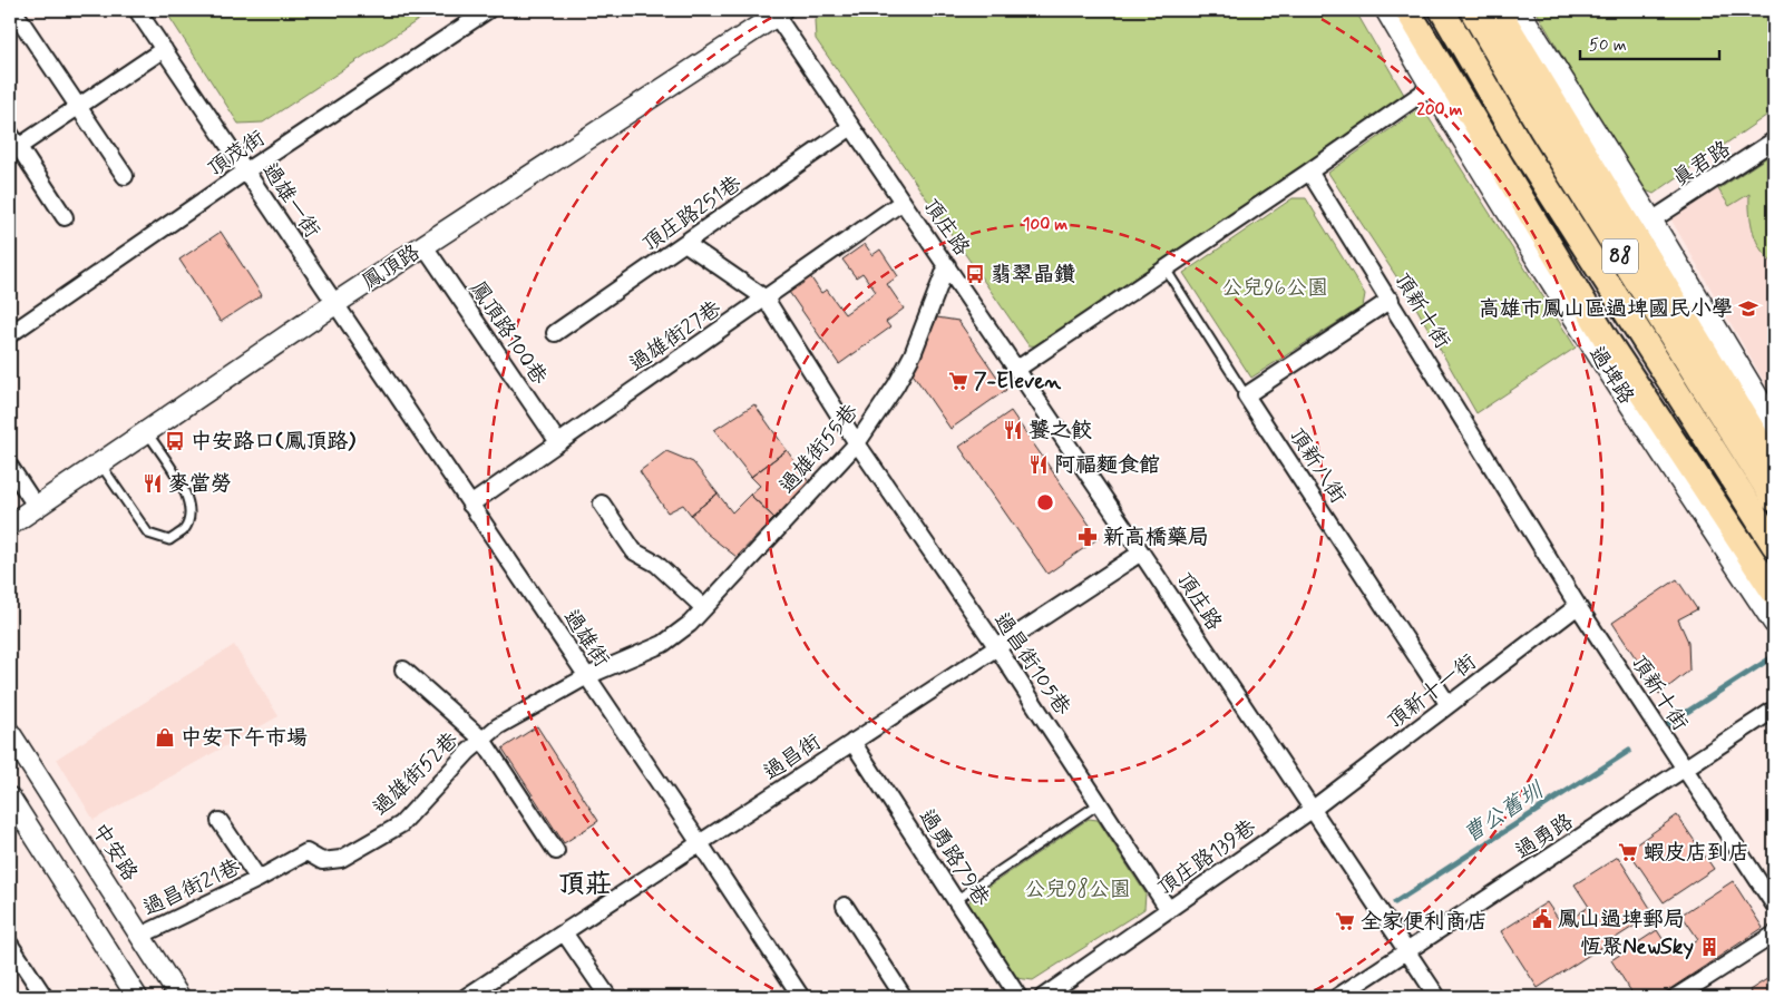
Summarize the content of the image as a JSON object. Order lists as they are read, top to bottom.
{
  "streets": {
    "highway": ["88"],
    "main road": ["鳳頂路", "過埤路"],
    "street": [
      "頂茂街",
      "真君路",
      "過雄一街",
      "頂庄路251巷",
      "頂庄路",
      "頂新十街",
      "鳳頂路100巷",
      "過雄街27巷",
      "過雄街55巷",
      "頂新八街",
      "過雄街",
      "過昌街105巷",
      "頂新十一街",
      "過昌街",
      "過雄街52巷",
      "過勇路",
      "中安路",
      "過勇路79巷",
      "頂庄路139巷",
      "過昌街21巷"
    ]
  },
  "crossings": [
    ["頂茂街", "過雄一街"],
    ["過雄一街", "鳳頂路"],
    ["過雄一街", "過雄街"],
    ["頂庄路251巷", "頂庄路"],
    ["頂庄路", "鳳頂路"],
    ["頂庄路", "過雄街27巷"],
    ["頂庄路", "過雄街55巷"],
    ["頂庄路", "頂新十一街"],
    ["頂庄路", "過昌街"],
    ["頂庄路", "過勇路"],
    ["頂庄路", "頂庄路139巷"],
    ["鳳頂路", "鳳頂路100巷"],
    ["鳳頂路", "過雄街"],
    ["頂新十街", "頂新十一街"],
    ["頂新十街", "過勇路"],
    ["鳳頂路100巷", "過雄街27巷"],
    ["過雄街27巷", "過雄街"],
    ["過雄街27巷", "過昌街105巷"],
    ["過雄街55巷", "過雄街"],
    ["過雄街55巷", "過昌街105巷"],
    ["過雄街55巷", "過雄街52巷"],
    ["頂新八街", "頂新十一街"],
    ["過雄街", "過昌街"],
    ["過雄街", "過雄街52巷"],
    ["過昌街105巷", "過昌街"],
    ["過昌街105巷", "頂庄路139巷"],
    ["頂新十一街", "頂庄路139巷"],
    ["過昌街", "過勇路79巷"],
    ["過雄街52巷", "過昌街21巷"],
    ["中安路", "過昌街21巷"]
  ],
  "districts": ["頂莊"],
  "water": ["曹公舊圳"],
  "parks": ["公兒96公園", "公兒98公園"],
  "places": {
    "bus stop": ["翡翠晶鑽", "中安路口(鳳頂路)"],
    "school or university": ["高雄市鳳山區過埤國民小學"],
    "supermarket": ["7-Eleven", "蝦皮店到店", "全家便利商店"],
    "restaurant": ["饕之餃", "阿福麵食館", "麥當勞"],
    "pharmacy": ["新高橋藥局"],
    "shop": ["中安下午市場"],
    "public building": ["鳳山過埤郵局"],
    "building": ["恆聚NewSky"]
  },
  "scale_bar": "50 m",
  "rings": ["200 m", "100 m"]
}
